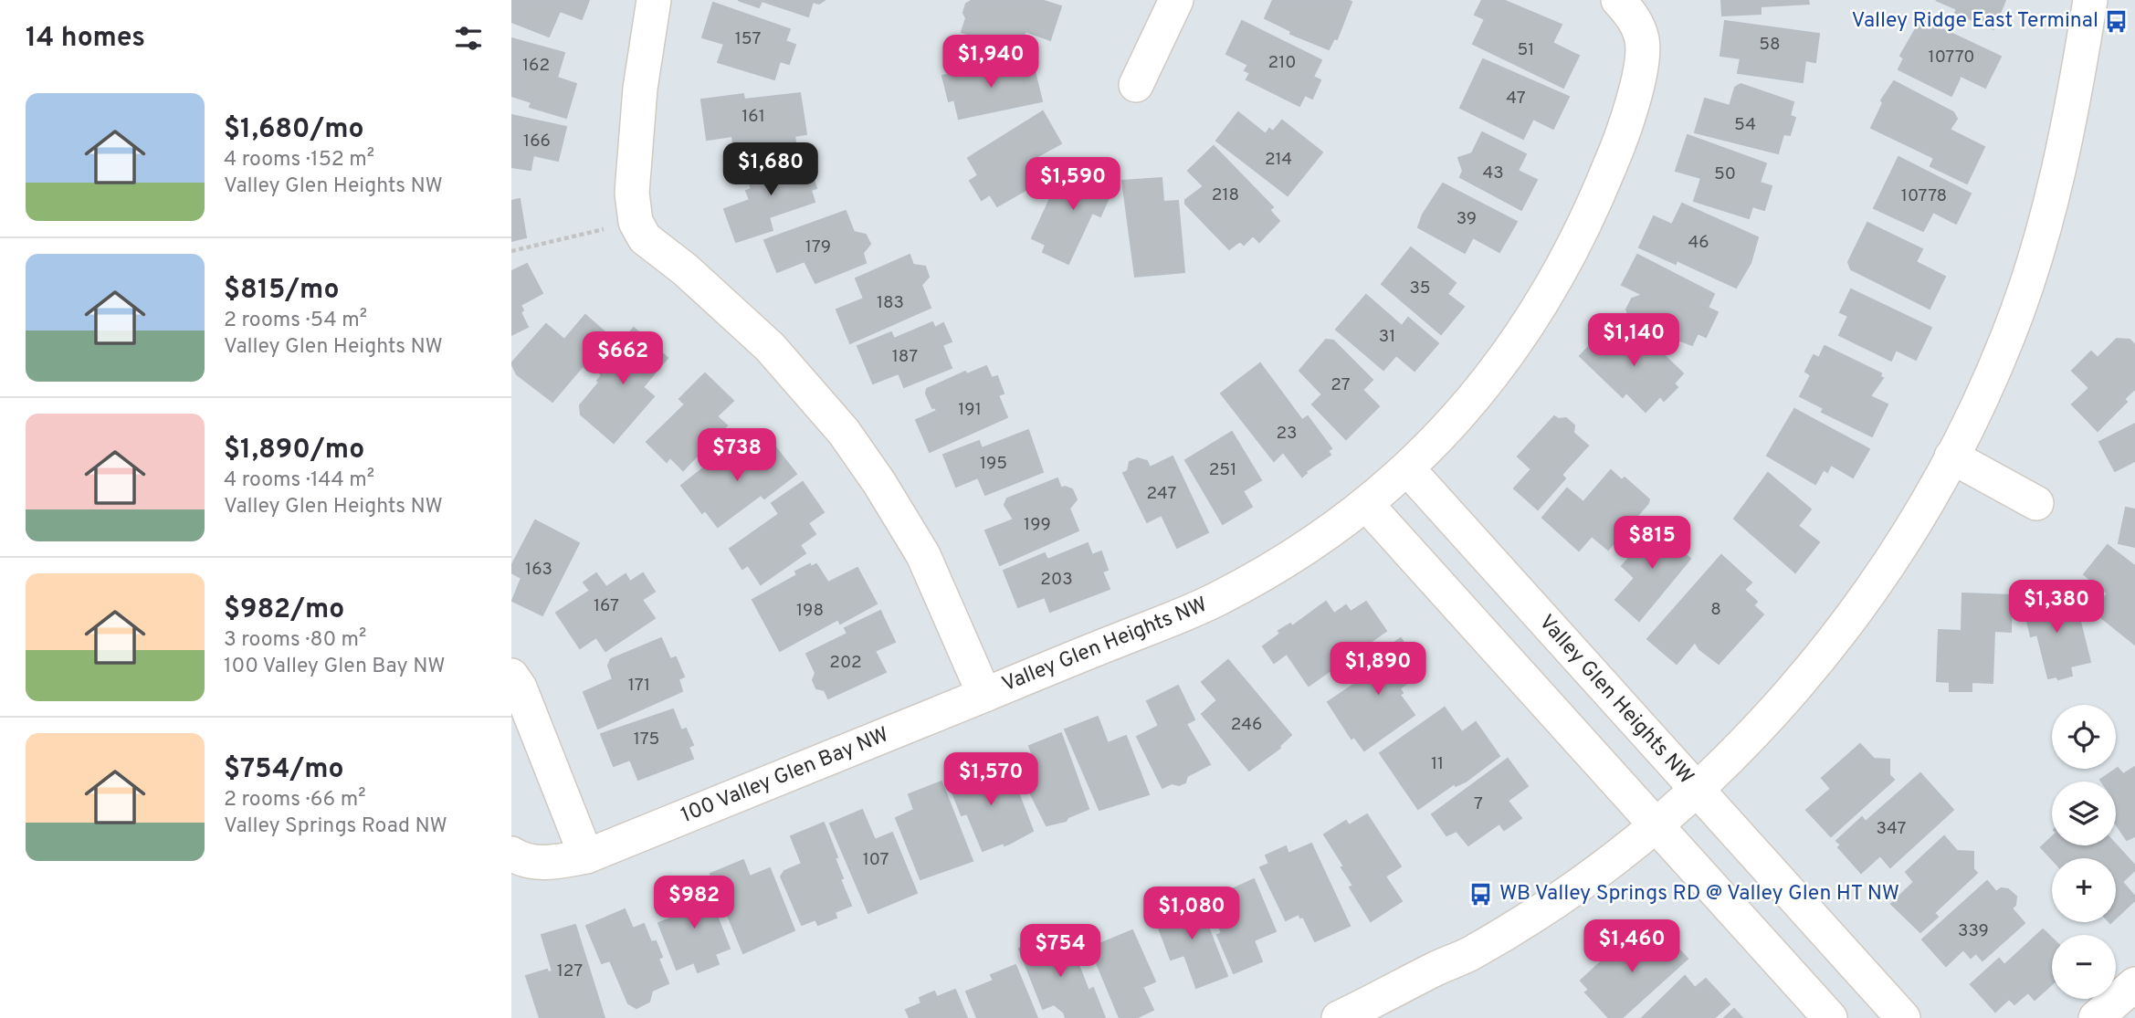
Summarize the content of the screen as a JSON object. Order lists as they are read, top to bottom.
{
  "streets": {
    "street": ["Valley Glen Heights NW", "100 Valley Glen Bay NW"]
  },
  "crossings": [
    ["Valley Glen Heights NW", "100 Valley Glen Bay NW"]
  ],
  "places": {
    "bus stop": ["Valley Ridge East Terminal", "WB Valley Springs RD @ Valley Glen HT NW"]
  },
  "house_numbers": [
    "157",
    "58",
    "51",
    "10770",
    "210",
    "162",
    "47",
    "161",
    "54",
    "166",
    "214",
    "43",
    "50",
    "218",
    "10778",
    "39",
    "46",
    "179",
    "35",
    "183",
    "31",
    "187",
    "27",
    "191",
    "23",
    "195",
    "251",
    "247",
    "199",
    "163",
    "203",
    "167",
    "8",
    "198",
    "202",
    "171",
    "246",
    "175",
    "11",
    "7",
    "347",
    "107",
    "339",
    "127"
  ],
  "page": {
    "heading": "14 homes",
    "price": [
      "$1,940",
      "$1,680",
      "$1,590",
      "$1,140",
      "$662",
      "$738",
      "$815",
      "$1,380",
      "$1,890",
      "$1,570",
      "$982",
      "$1,080",
      "$1,460",
      "$754"
    ],
    "list": [
      {
        "name": "$1,680/mo",
        "note": "4 rooms · 152 m² · Valley Glen Heights NW"
      },
      {
        "name": "$815/mo",
        "note": "2 rooms · 54 m² · Valley Glen Heights NW"
      },
      {
        "name": "$1,890/mo",
        "note": "4 rooms · 144 m² · Valley Glen Heights NW"
      },
      {
        "name": "$982/mo",
        "note": "3 rooms · 80 m² · 100 Valley Glen Bay NW"
      },
      {
        "name": "$754/mo",
        "note": "2 rooms · 66 m² · Valley Springs Road NW"
      }
    ],
    "map_buttons": ["+", "−"]
  }
}
